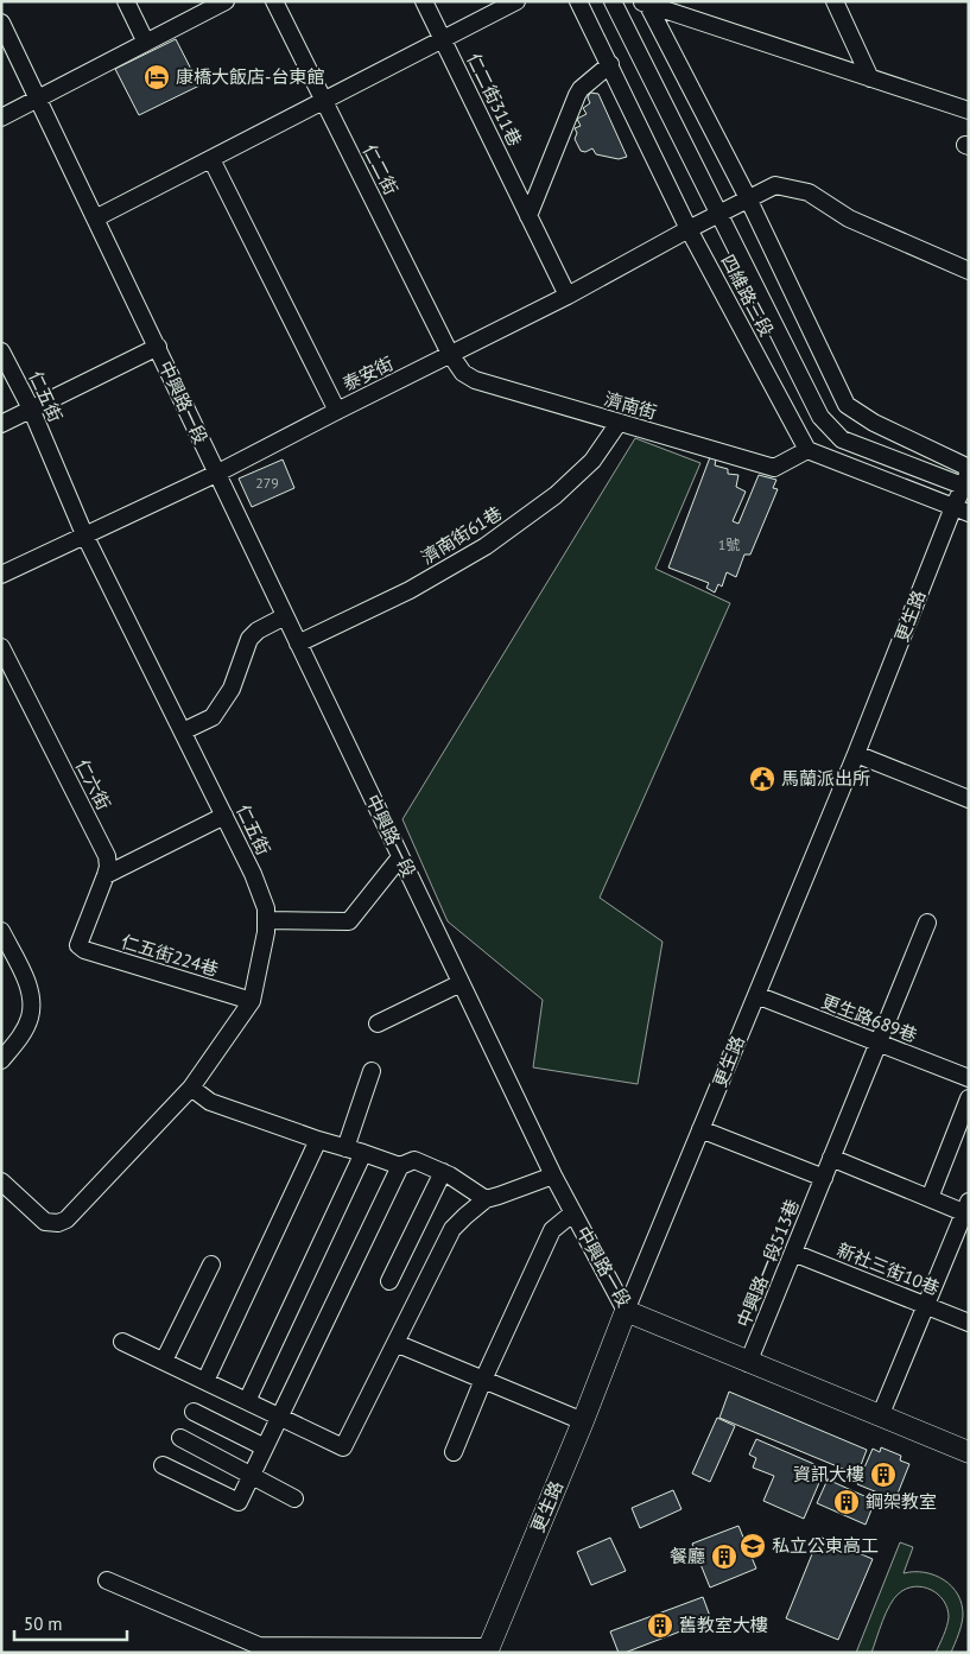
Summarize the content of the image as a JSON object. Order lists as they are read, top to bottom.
{
  "streets": {
    "main road": ["中興路一段", "更生路"],
    "street": [
      "仁二街311巷",
      "仁二街",
      "四維路三段",
      "泰安街",
      "仁五街",
      "濟南街",
      "濟南街61巷",
      "仁六街",
      "仁五街224巷",
      "更生路689巷",
      "中興路一段513巷",
      "新社三街10巷"
    ]
  },
  "crossings": [
    ["仁二街311巷", "泰安街"],
    ["仁二街", "泰安街"],
    ["仁二街", "濟南街"],
    ["四維路三段", "泰安街"],
    ["四維路三段", "濟南街"],
    ["四維路三段", "更生路"],
    ["泰安街", "仁五街"],
    ["泰安街", "中興路一段"],
    ["泰安街", "濟南街"],
    ["仁五街", "仁五街224巷"],
    ["中興路一段", "濟南街61巷"],
    ["中興路一段", "更生路"],
    ["中興路一段", "中興路一段513巷"],
    ["濟南街", "濟南街61巷"],
    ["更生路", "更生路689巷"],
    ["仁六街", "仁五街224巷"],
    ["更生路689巷", "中興路一段513巷"],
    ["中興路一段513巷", "新社三街10巷"]
  ],
  "places": {
    "hotel": ["康橋大飯店-台東館"],
    "public building": ["馬蘭派出所"],
    "building": [
      "資訊大樓",
      "鋼架教室",
      "餐廳",
      "舊教室大樓"
    ],
    "school or university": ["私立公東高工"]
  },
  "house_numbers": ["279", "1號"],
  "scale_bar": "50 m"
}
